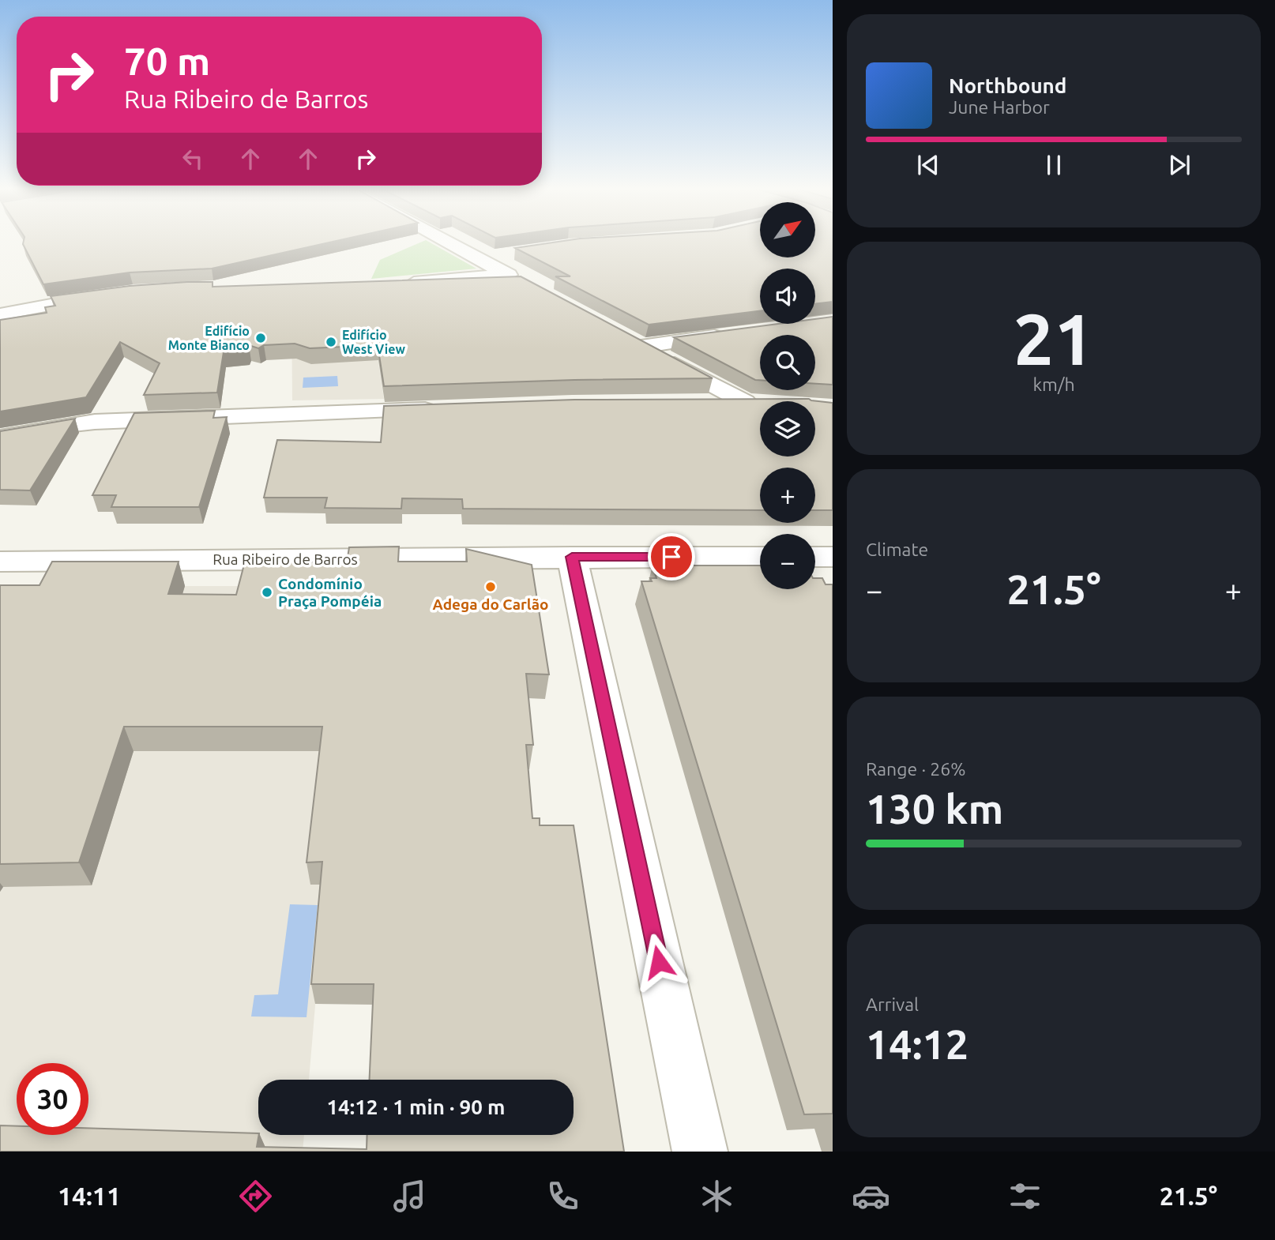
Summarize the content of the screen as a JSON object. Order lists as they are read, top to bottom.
{
  "streets": {
    "street": ["Rua Ribeiro de Barros"]
  },
  "places": [
    "Edifício Monte Bianco",
    "Edifício West View",
    "Adega do Carlão",
    "Condomínio Praça Pompéia"
  ],
  "north": "top right",
  "page": {
    "turn": ["70 m", "Rua Ribeiro de Barros"],
    "song": ["Northbound", "June Harbor"],
    "map_buttons": ["+", "−"],
    "tile": [
      ["21", "km/h"],
      "Climate",
      ["Range · 26%", "130 km"],
      ["Arrival", "14:12"]
    ],
    "heat": ["−", "21.5°", "+"],
    "limit": "30",
    "trip": "14:12 · 1 min · 90 m",
    "tabs": ["14:11", "21.5°"]
  }
}
